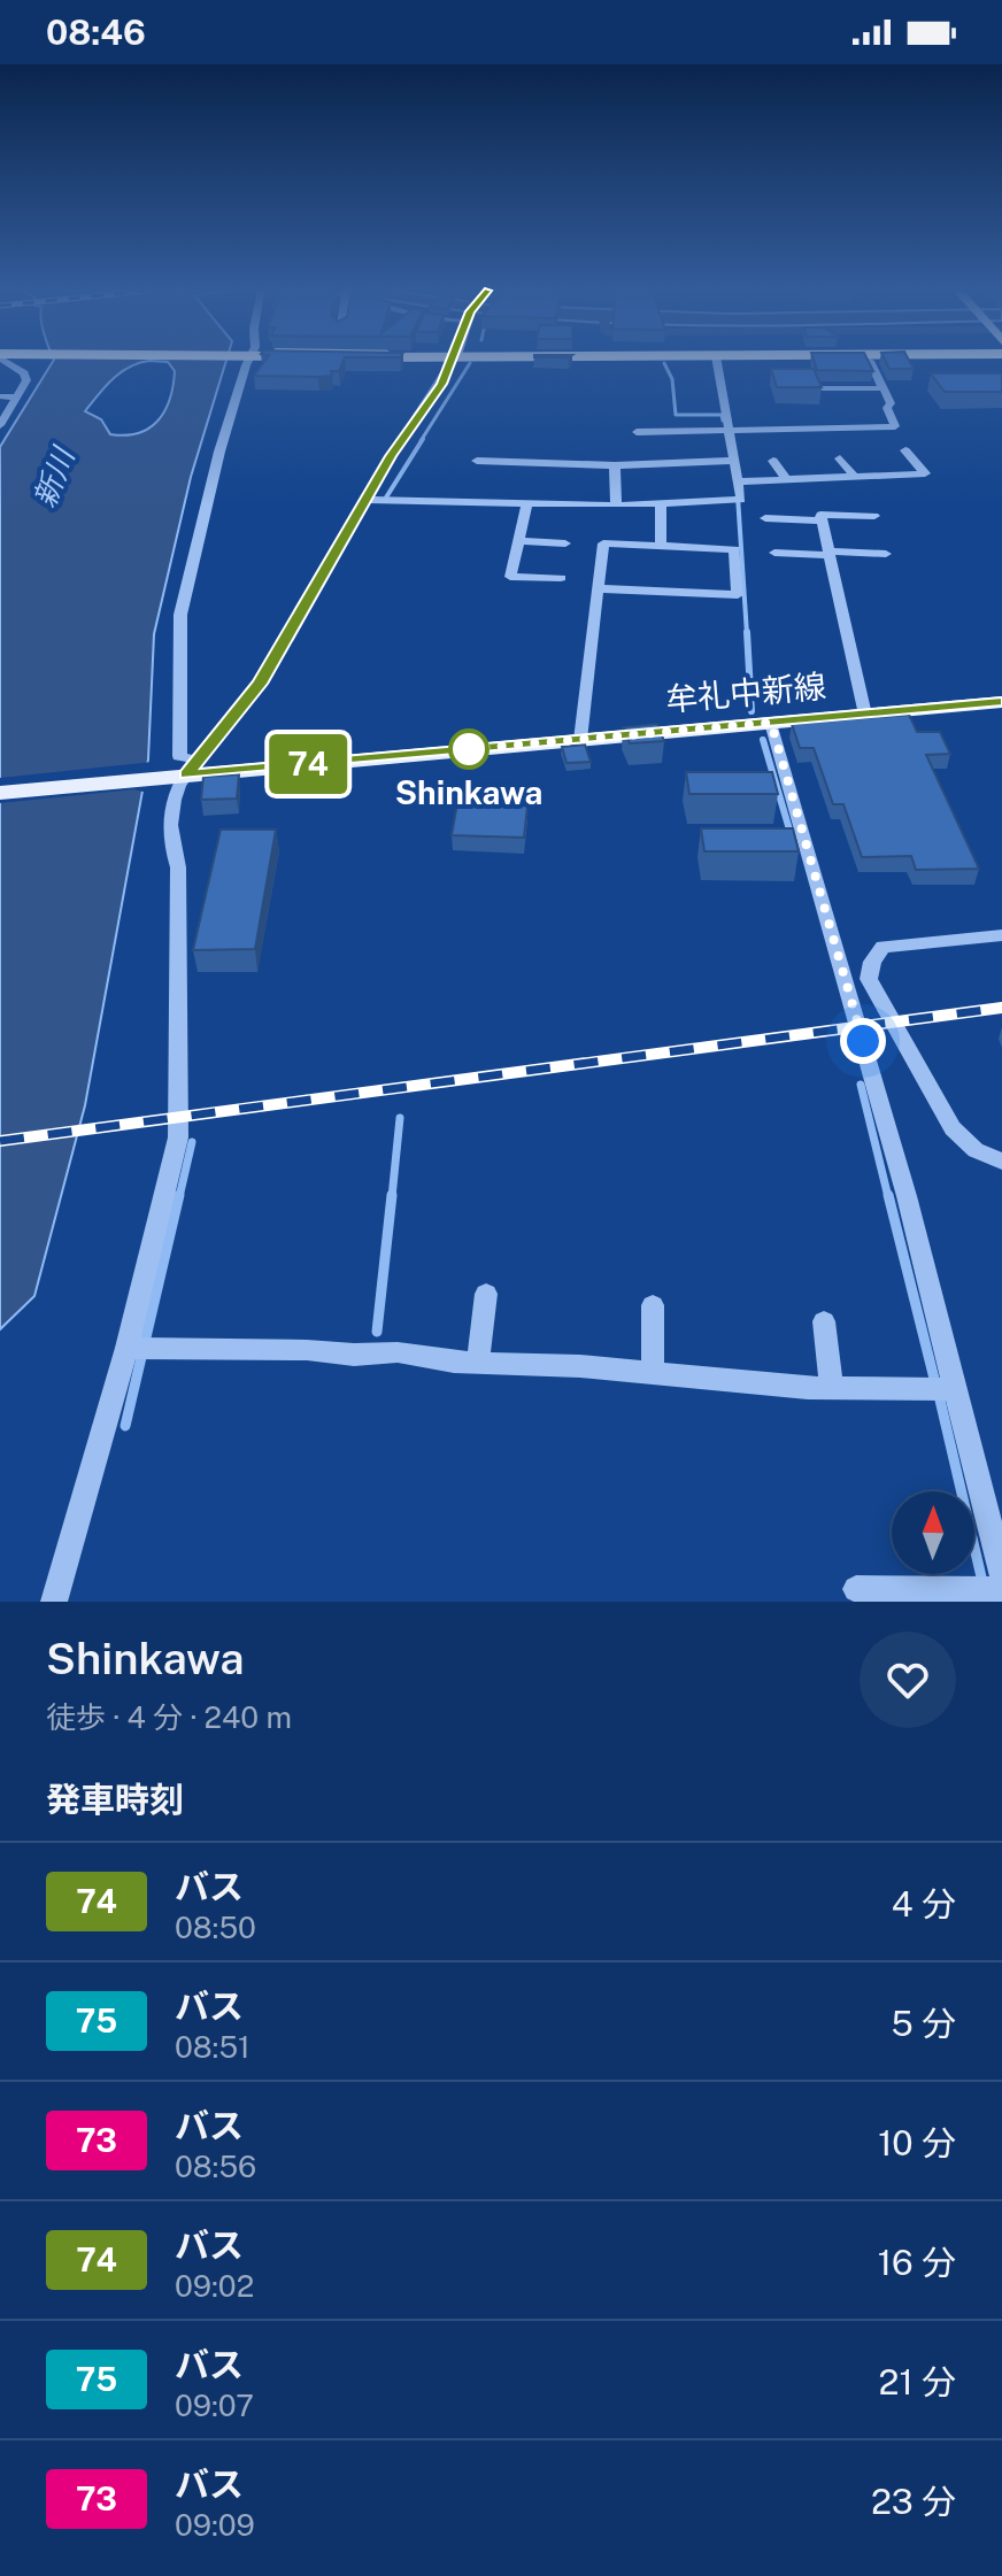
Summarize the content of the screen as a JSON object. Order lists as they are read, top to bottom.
{
  "streets": {
    "main road": ["牟礼中新線"]
  },
  "water": ["新川"],
  "places": ["Shinkawa"],
  "lines": ["bus line 74"],
  "north": "top",
  "page": {
    "status": "08:46",
    "on_map": "74",
    "heading": [
      ["Shinkawa", "徒歩 · 4 分 · 240 m"],
      "発車時刻"
    ],
    "list": [
      {
        "mark": "74",
        "name": "バス",
        "note": "08:50",
        "value": "4 分"
      },
      {
        "mark": "75",
        "name": "バス",
        "note": "08:51",
        "value": "5 分"
      },
      {
        "mark": "73",
        "name": "バス",
        "note": "08:56",
        "value": "10 分"
      },
      {
        "mark": "74",
        "name": "バス",
        "note": "09:02",
        "value": "16 分"
      },
      {
        "mark": "75",
        "name": "バス",
        "note": "09:07",
        "value": "21 分"
      },
      {
        "mark": "73",
        "name": "バス",
        "note": "09:09",
        "value": "23 分"
      }
    ]
  }
}
